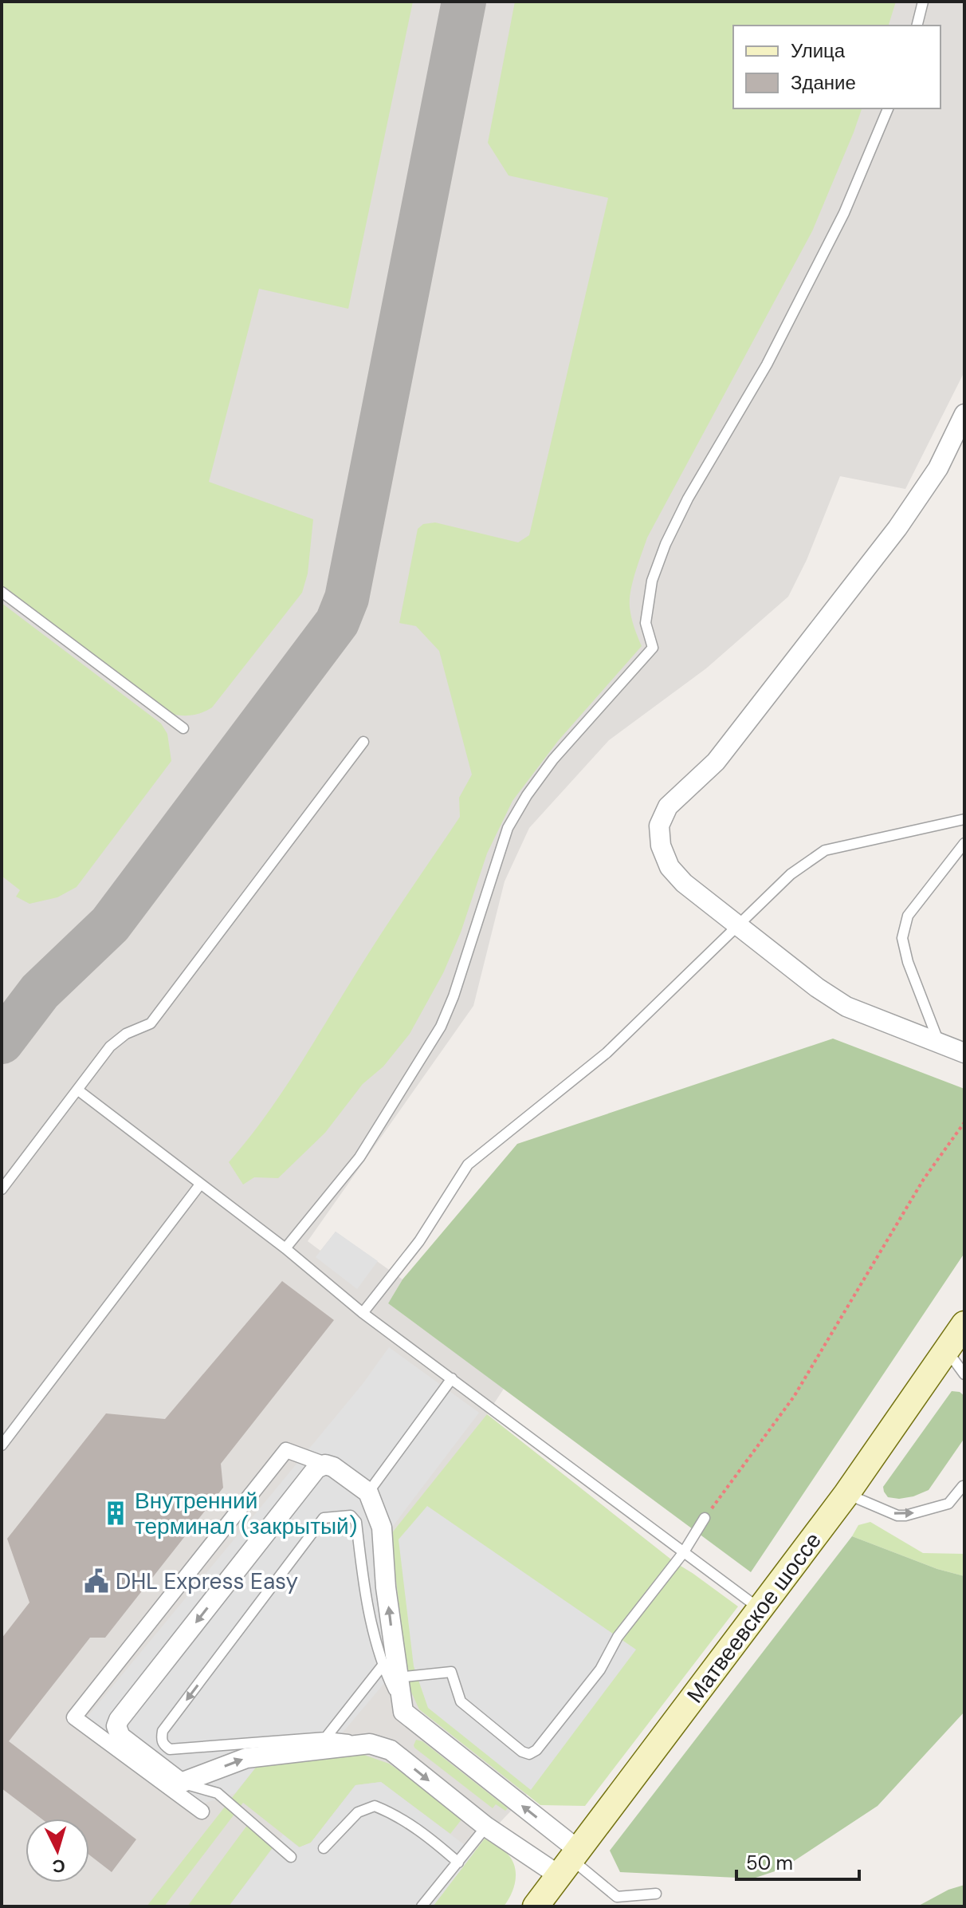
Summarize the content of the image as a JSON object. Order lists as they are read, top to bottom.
{
  "streets": {
    "main road": ["Матвеевское шоссе"]
  },
  "places": {
    "building": ["Внутренний терминал (закрытый)"],
    "public building": ["DHL Express Easy"]
  },
  "legend": ["Улица", "Здание"],
  "scale_bar": "50 m",
  "north": "bottom"
}
